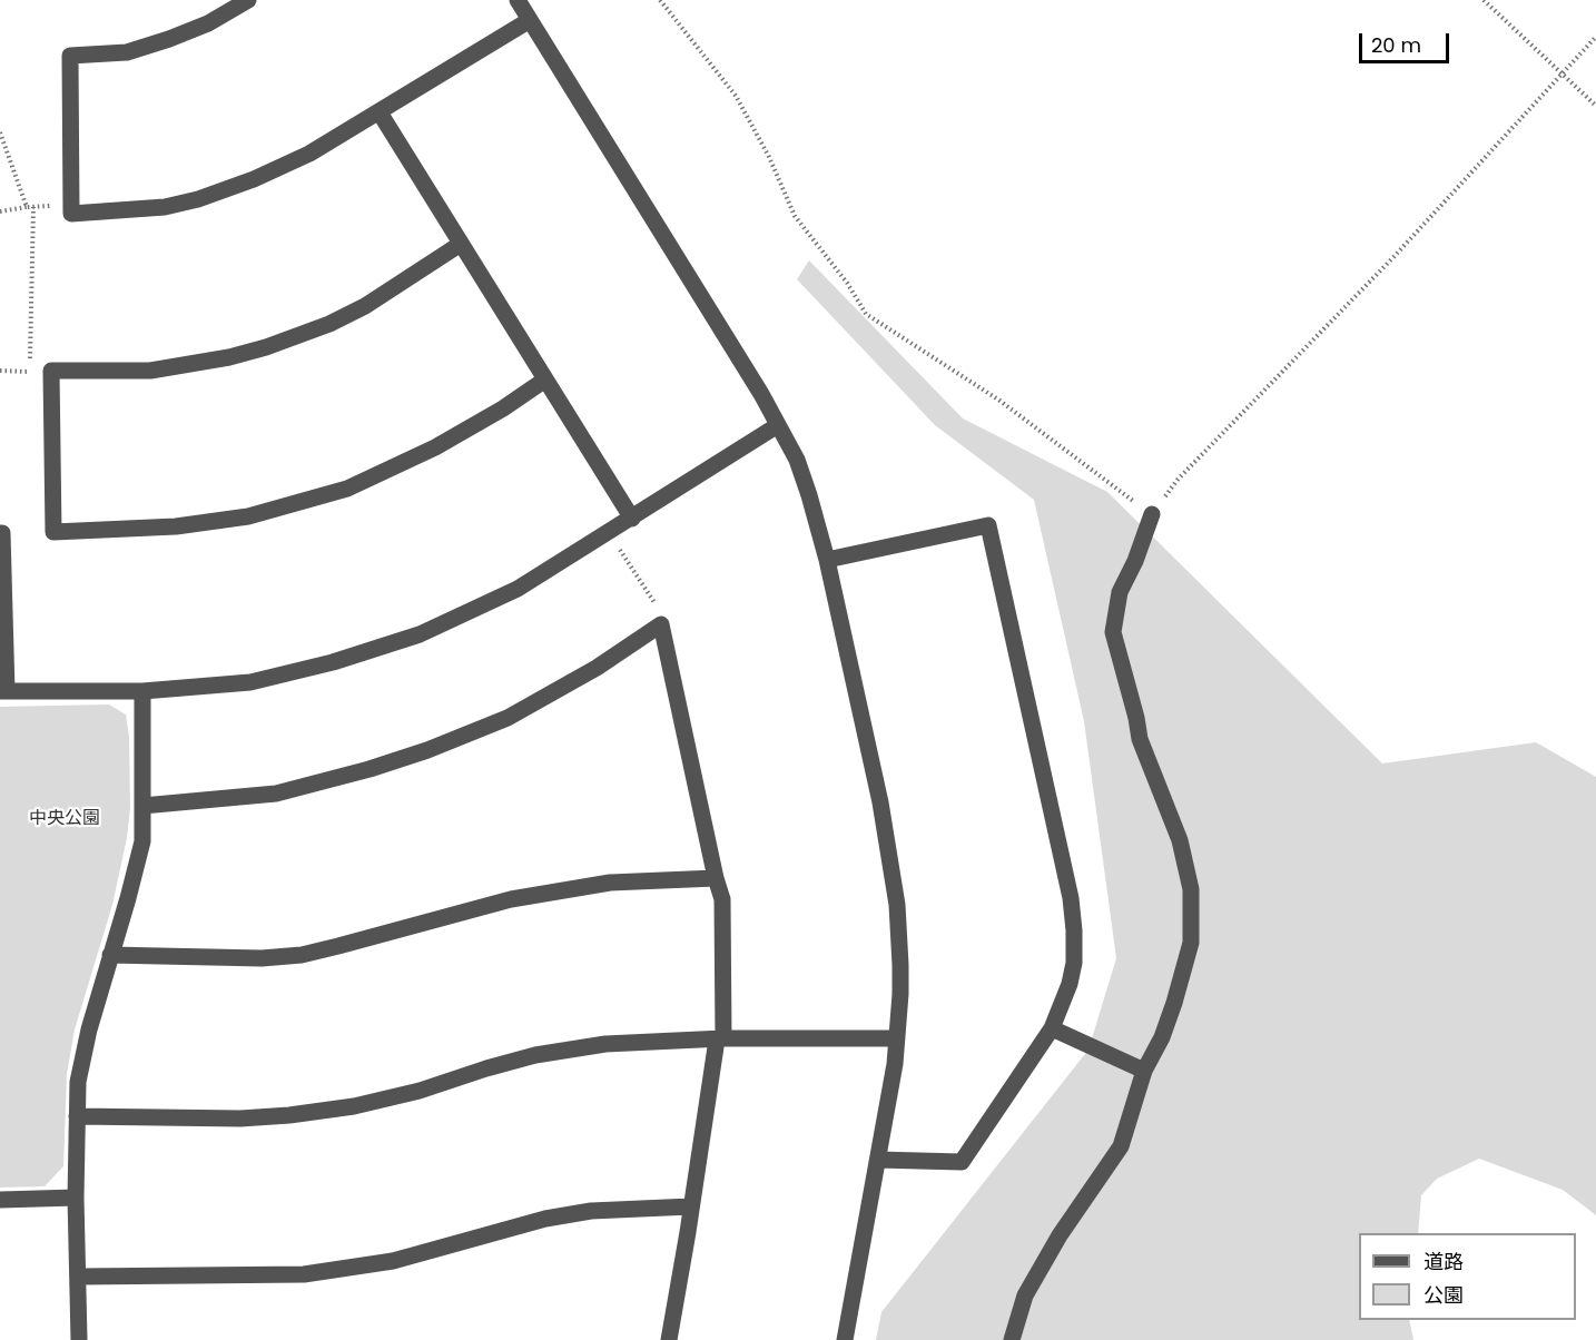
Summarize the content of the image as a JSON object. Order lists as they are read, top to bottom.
{
  "parks": ["中央公園"],
  "legend": ["道路", "公園"],
  "scale_bar": "20 m"
}
